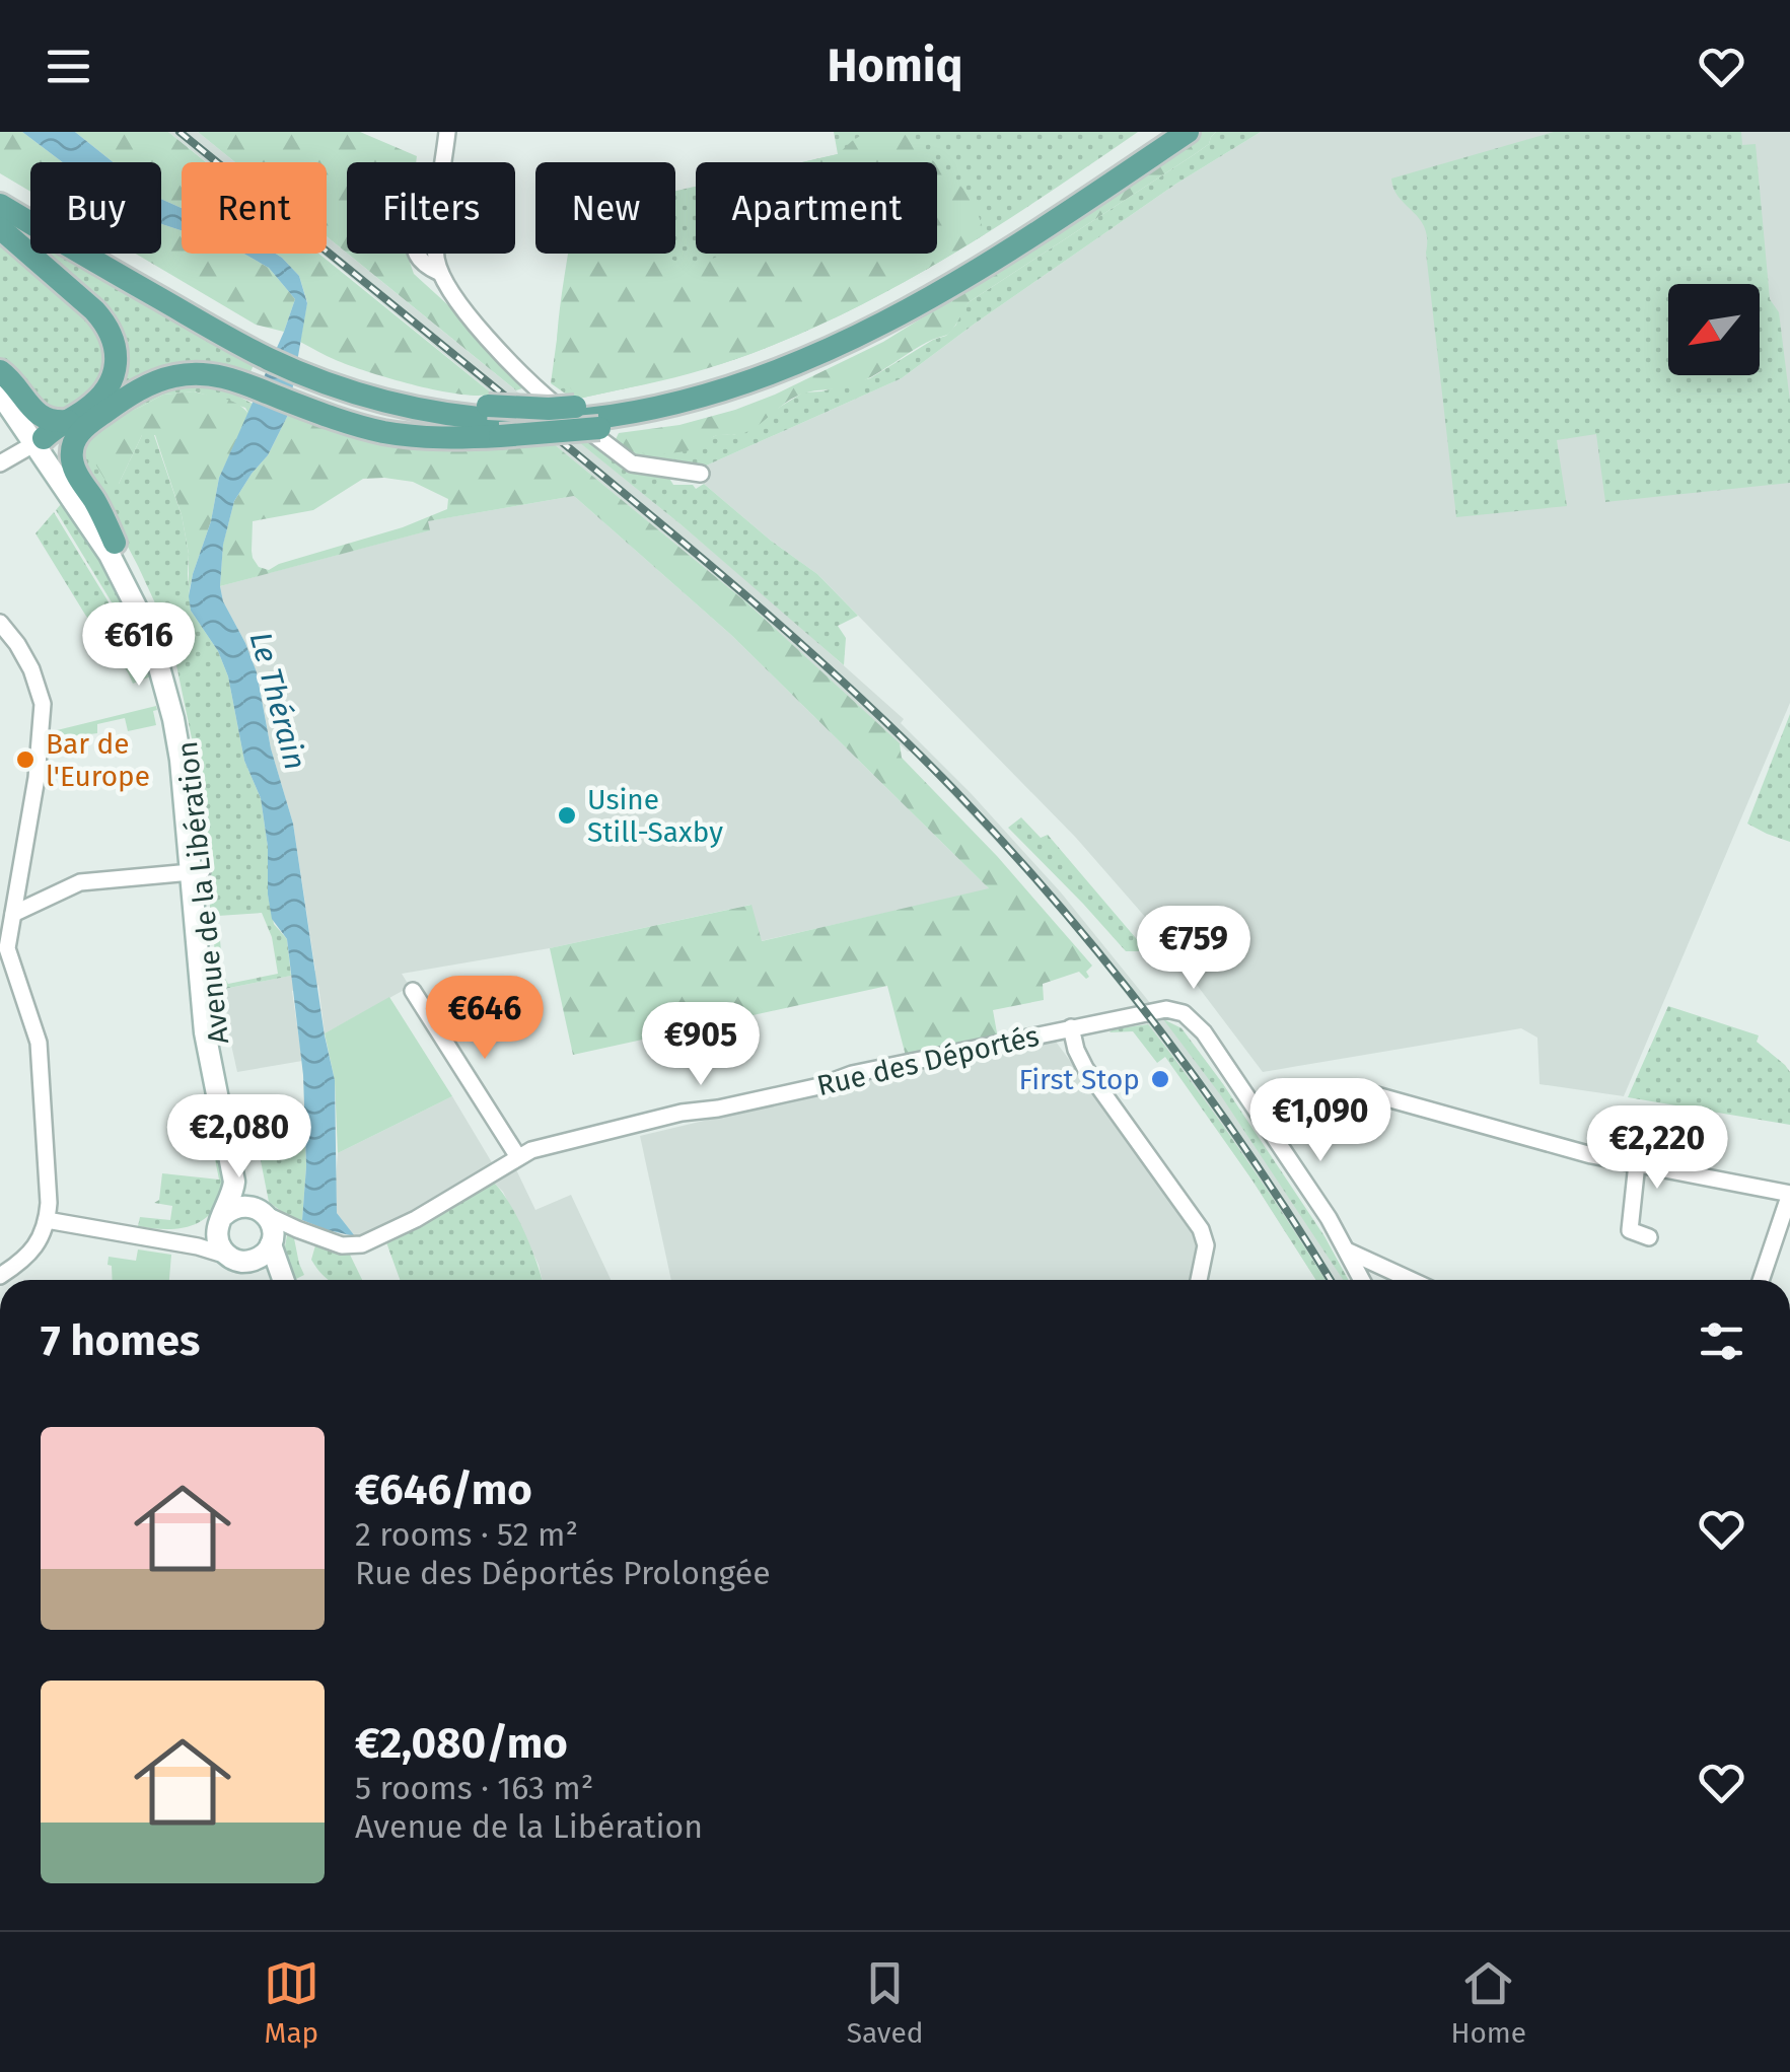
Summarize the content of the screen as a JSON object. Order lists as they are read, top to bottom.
{
  "streets": {
    "main road": ["Avenue de la Libération"],
    "street": ["Rue des Déportés"]
  },
  "crossings": [
    ["Avenue de la Libération", "Rue des Déportés"]
  ],
  "water": ["Le Thérain"],
  "places": ["Bar de l'Europe", "Usine Still-Saxby", "First Stop"],
  "north": "bottom left",
  "page": {
    "header": "Homiq",
    "chip": [
      "Buy",
      "Rent",
      "Filters",
      "New",
      "Apartment"
    ],
    "price": [
      "€616",
      "€759",
      "€646",
      "€905",
      "€1,090",
      "€2,080",
      "€2,220"
    ],
    "heading": "7 homes",
    "list": [
      {
        "name": "€646/mo",
        "note": "2 rooms · 52 m² · Rue des Déportés Prolongée"
      },
      {
        "name": "€2,080/mo",
        "note": "5 rooms · 163 m² · Avenue de la Libération"
      }
    ],
    "tabs": ["Map", "Saved", "Home"]
  }
}
